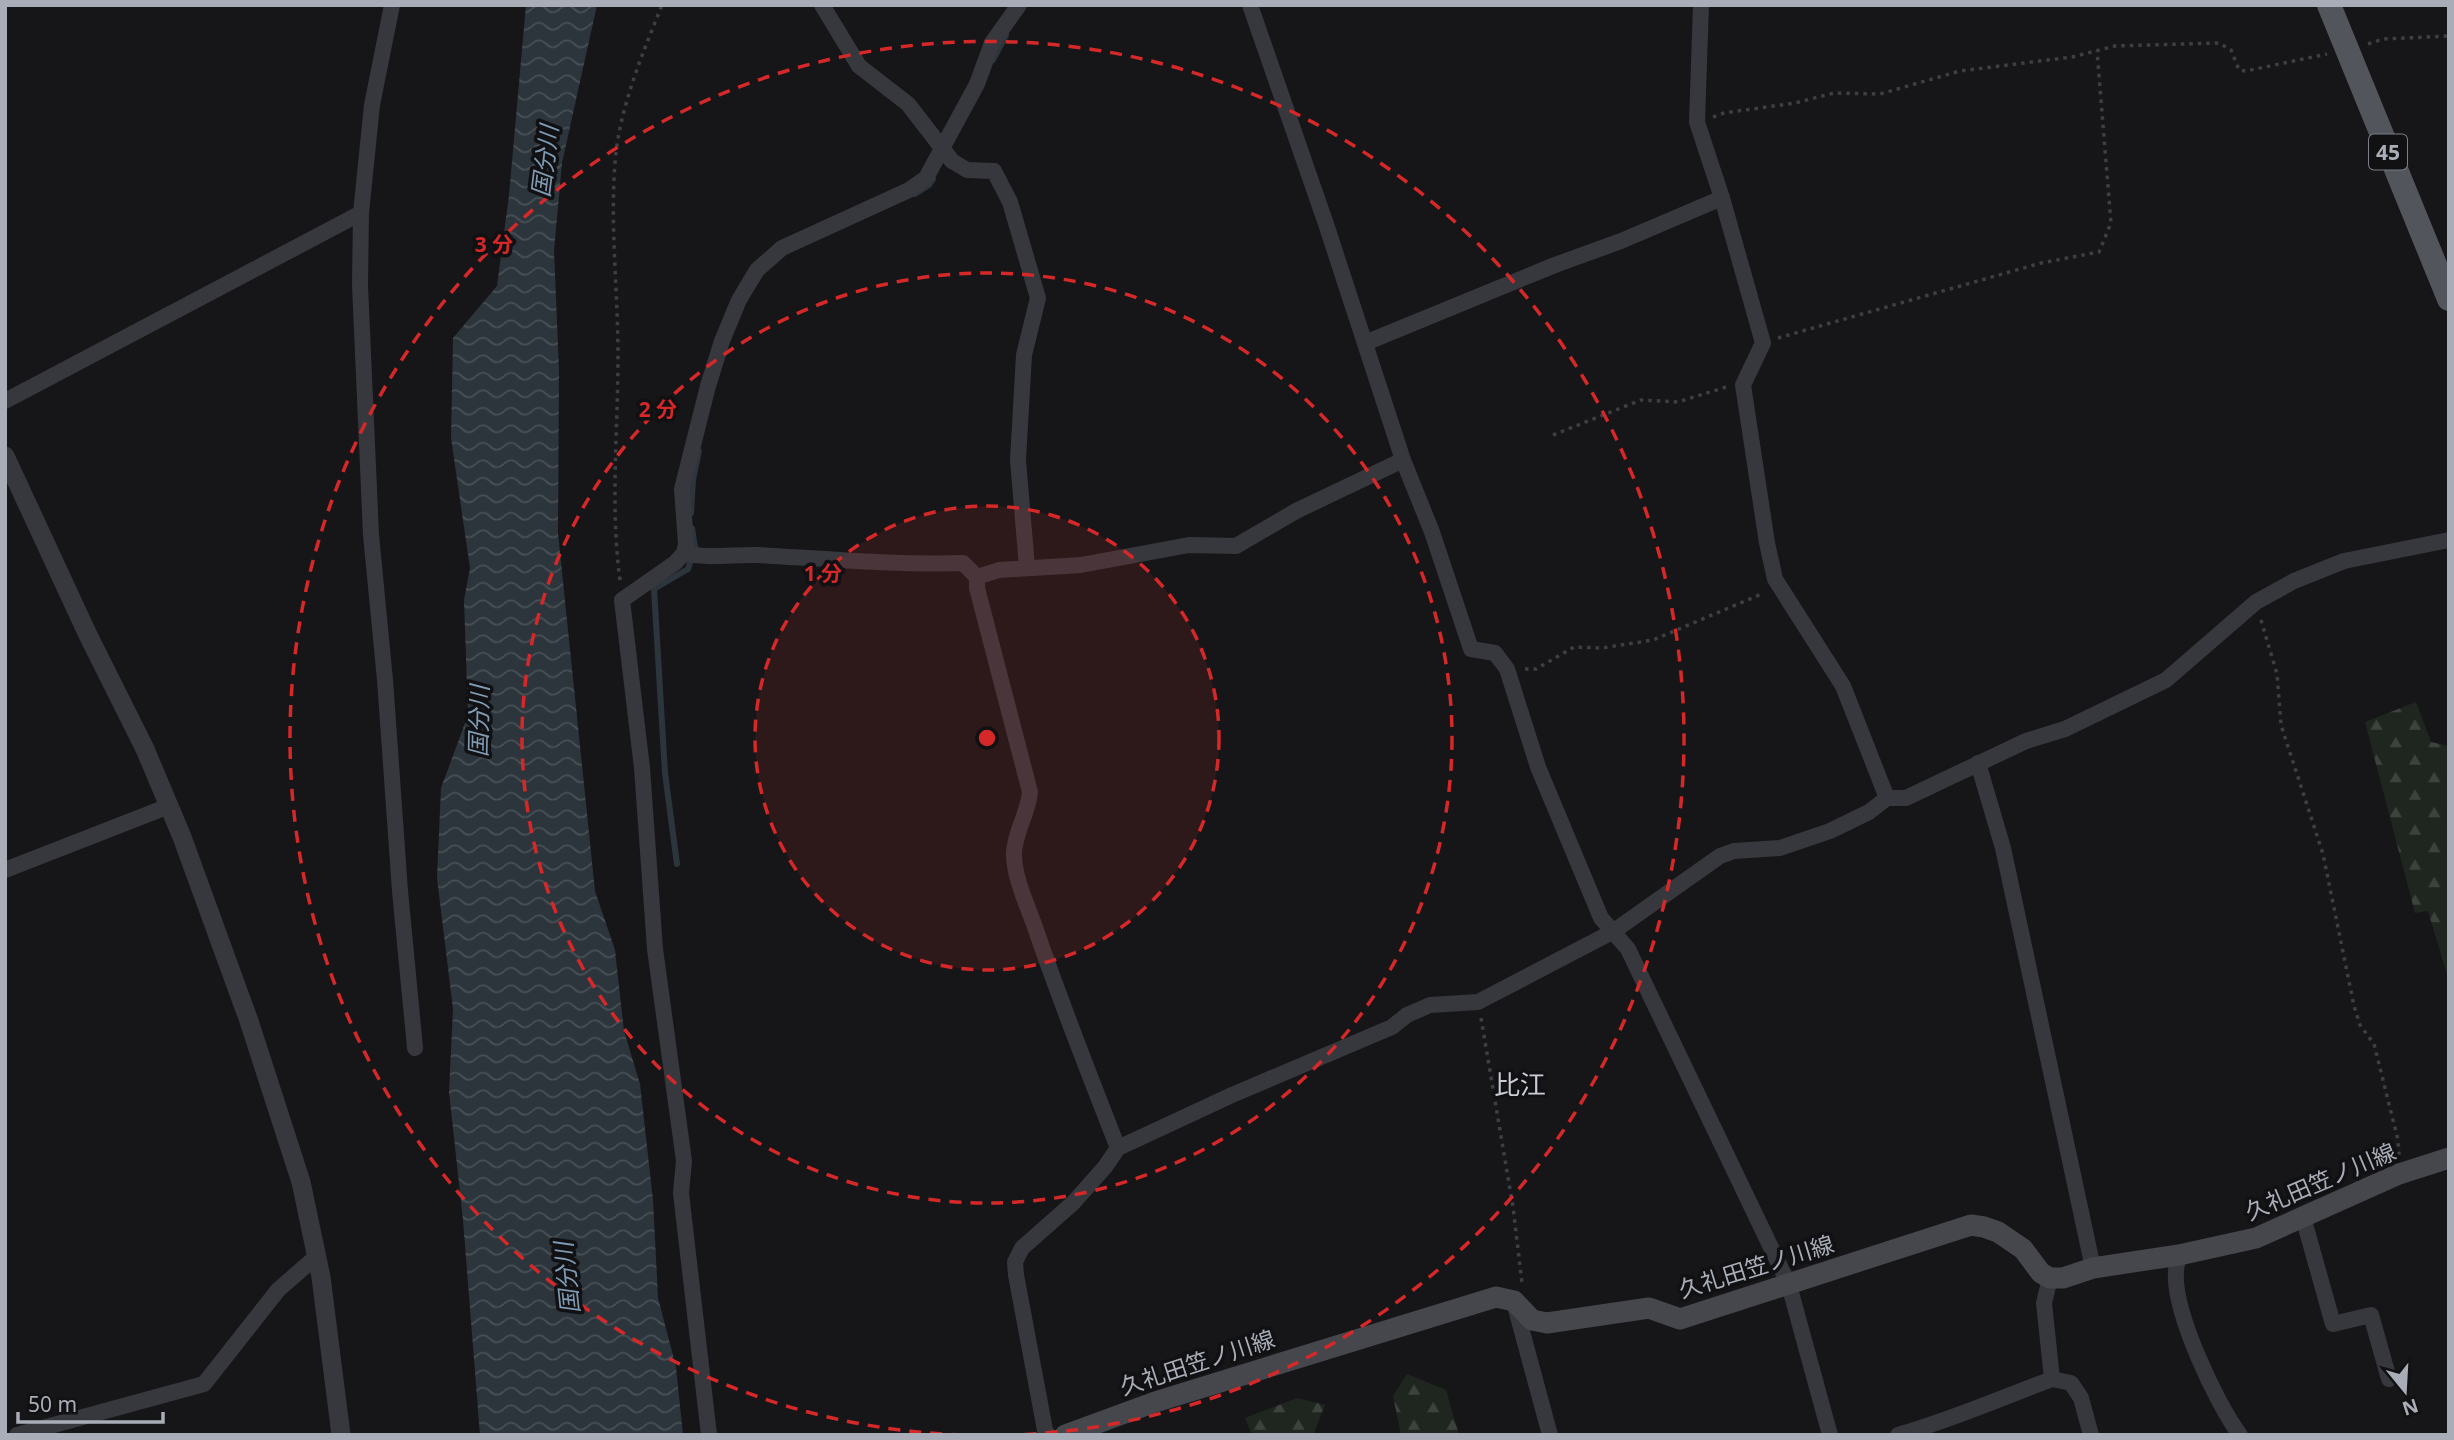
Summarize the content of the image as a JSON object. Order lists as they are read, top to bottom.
{
  "streets": {
    "main road": ["45", "久礼田笠ノ川線"]
  },
  "districts": ["比江"],
  "water": ["国分川"],
  "scale_bar": "50 m",
  "north": "bottom",
  "rings": ["3 分", "2 分", "1 分"]
}
